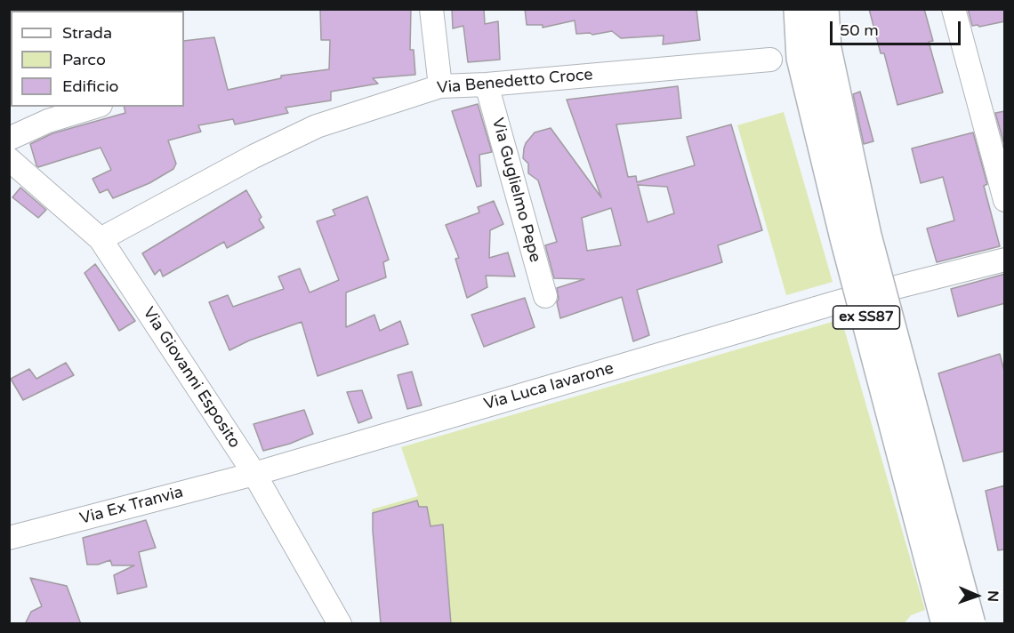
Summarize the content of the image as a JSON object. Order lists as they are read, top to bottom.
{
  "streets": {
    "highway": ["ex SS87"],
    "street": [
      "Via Benedetto Croce",
      "Via Guglielmo Pepe",
      "Via Giovanni Esposito",
      "Via Luca Iavarone",
      "Via Ex Tranvia"
    ]
  },
  "crossings": [
    ["Via Benedetto Croce", "Via Guglielmo Pepe"],
    ["Via Benedetto Croce", "Via Giovanni Esposito"],
    ["Via Giovanni Esposito", "Via Luca Iavarone"],
    ["Via Giovanni Esposito", "Via Ex Tranvia"],
    ["Via Luca Iavarone", "Via Ex Tranvia"]
  ],
  "legend": ["Strada", "Parco", "Edificio"],
  "scale_bar": "50 m",
  "north": "right"
}
